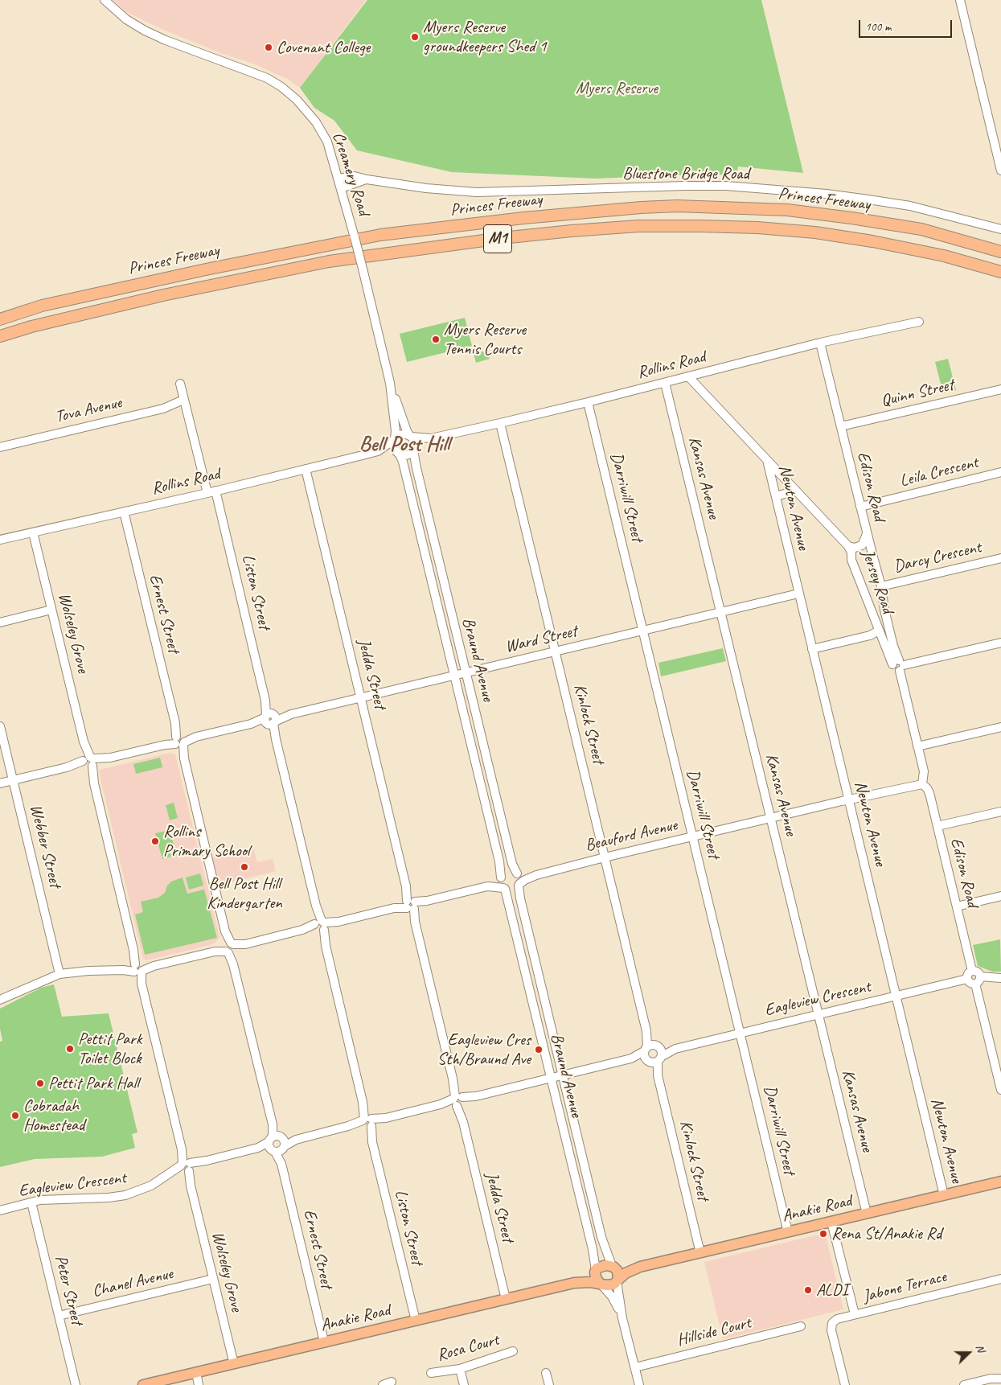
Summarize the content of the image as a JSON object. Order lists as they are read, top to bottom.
{
  "streets": {
    "highway": ["Princes Freeway", "M1"],
    "main road": ["Anakie Road"],
    "street": [
      "Creamery Road",
      "Bluestone Bridge Road",
      "Rollins Road",
      "Quinn Street",
      "Tova Avenue",
      "Leila Crescent",
      "Kansas Avenue",
      "Edison Road",
      "Darriwill Street",
      "Newton Avenue",
      "Darcy Crescent",
      "Jersey Road",
      "Liston Street",
      "Ernest Street",
      "Wolseley Grove",
      "Ward Street",
      "Braund Avenue",
      "Jedda Street",
      "Kinlock Street",
      "Beauford Avenue",
      "Webber Street",
      "Eagleview Crescent",
      "Chanel Avenue",
      "Jabone Terrace",
      "Peter Street",
      "Hillside Court",
      "Rosa Court"
    ]
  },
  "crossings": [
    ["Creamery Road", "Bluestone Bridge Road"],
    ["Creamery Road", "Rollins Road"],
    ["Creamery Road", "Braund Avenue"],
    ["Rollins Road", "Kansas Avenue"],
    ["Rollins Road", "Edison Road"],
    ["Rollins Road", "Darriwill Street"],
    ["Rollins Road", "Jersey Road"],
    ["Rollins Road", "Liston Street"],
    ["Rollins Road", "Ernest Street"],
    ["Rollins Road", "Wolseley Grove"],
    ["Rollins Road", "Braund Avenue"],
    ["Rollins Road", "Jedda Street"],
    ["Rollins Road", "Kinlock Street"],
    ["Quinn Street", "Edison Road"],
    ["Tova Avenue", "Liston Street"],
    ["Leila Crescent", "Edison Road"],
    ["Kansas Avenue", "Ward Street"],
    ["Kansas Avenue", "Beauford Avenue"],
    ["Kansas Avenue", "Eagleview Crescent"],
    ["Kansas Avenue", "Anakie Road"],
    ["Edison Road", "Darcy Crescent"],
    ["Edison Road", "Jersey Road"],
    ["Edison Road", "Beauford Avenue"],
    ["Edison Road", "Eagleview Crescent"],
    ["Darriwill Street", "Ward Street"],
    ["Darriwill Street", "Beauford Avenue"],
    ["Darriwill Street", "Eagleview Crescent"],
    ["Darriwill Street", "Anakie Road"],
    ["Newton Avenue", "Jersey Road"],
    ["Newton Avenue", "Ward Street"],
    ["Newton Avenue", "Beauford Avenue"],
    ["Newton Avenue", "Eagleview Crescent"],
    ["Newton Avenue", "Anakie Road"],
    ["Liston Street", "Ward Street"],
    ["Liston Street", "Eagleview Crescent"],
    ["Liston Street", "Anakie Road"],
    ["Ernest Street", "Ward Street"],
    ["Ernest Street", "Eagleview Crescent"],
    ["Ernest Street", "Anakie Road"],
    ["Wolseley Grove", "Ward Street"],
    ["Wolseley Grove", "Eagleview Crescent"],
    ["Wolseley Grove", "Anakie Road"],
    ["Wolseley Grove", "Chanel Avenue"],
    ["Ward Street", "Braund Avenue"],
    ["Ward Street", "Jedda Street"],
    ["Ward Street", "Kinlock Street"],
    ["Ward Street", "Webber Street"],
    ["Braund Avenue", "Beauford Avenue"],
    ["Braund Avenue", "Eagleview Crescent"],
    ["Braund Avenue", "Anakie Road"],
    ["Jedda Street", "Eagleview Crescent"],
    ["Jedda Street", "Anakie Road"],
    ["Kinlock Street", "Beauford Avenue"],
    ["Kinlock Street", "Eagleview Crescent"],
    ["Kinlock Street", "Anakie Road"],
    ["Eagleview Crescent", "Peter Street"],
    ["Chanel Avenue", "Peter Street"]
  ],
  "districts": ["Bell Post Hill"],
  "parks": ["Myers Reserve"],
  "places": [
    "Myers Reserve groundkeepers Shed 1",
    "Covenant College",
    "Myers Reserve Tennis Courts",
    "Rollins Primary School",
    "Bell Post Hill Kindergarten",
    "Pettit Park Toilet Block",
    "Eagleview Cres Sth/Braund Ave",
    "Pettit Park Hall",
    "Cobradah Homestead",
    "Rena St/Anakie Rd",
    "ALDI"
  ],
  "scale_bar": "100 m",
  "north": "right"
}
